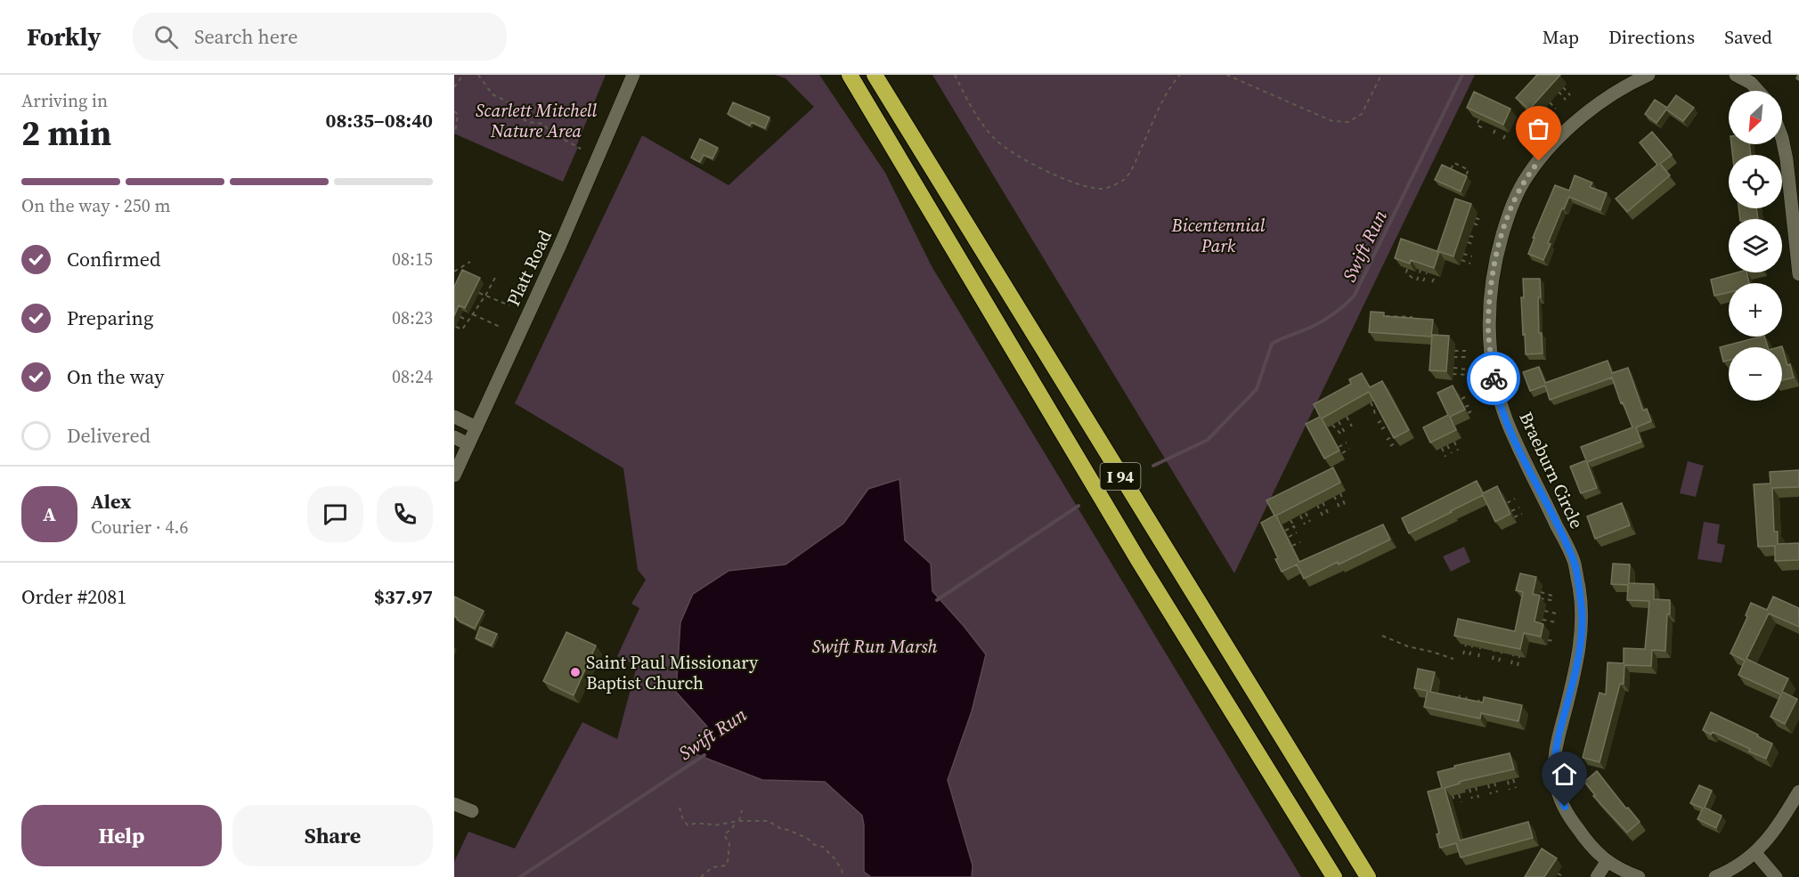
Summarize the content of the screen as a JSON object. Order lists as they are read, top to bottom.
{
  "streets": {
    "highway": ["I 94"],
    "street": ["Platt Road", "Braeburn Circle"]
  },
  "water": ["Swift Run"],
  "parks": ["Scarlett Mitchell Nature Area", "Bicentennial Park", "Swift Run Marsh"],
  "places": ["Saint Paul Missionary Baptist Church"],
  "north": "bottom left",
  "page": {
    "header": "Forkly",
    "search": "Search here",
    "nav": ["Map", "Directions", "Saved"],
    "heading": ["2 min", "Arriving in", "08:35–08:40"],
    "panel": [
      "Alex",
      "Courier · 4.6",
      "Order #2081",
      "$37.97"
    ],
    "map_buttons": ["+", "−"],
    "bar": "On the way · 250 m",
    "list": [
      ["Confirmed", "08:15"],
      ["Preparing", "08:23"],
      ["On the way", "08:24"],
      "Delivered"
    ],
    "round": "A",
    "buttons": ["Help", "Share"]
  }
}
